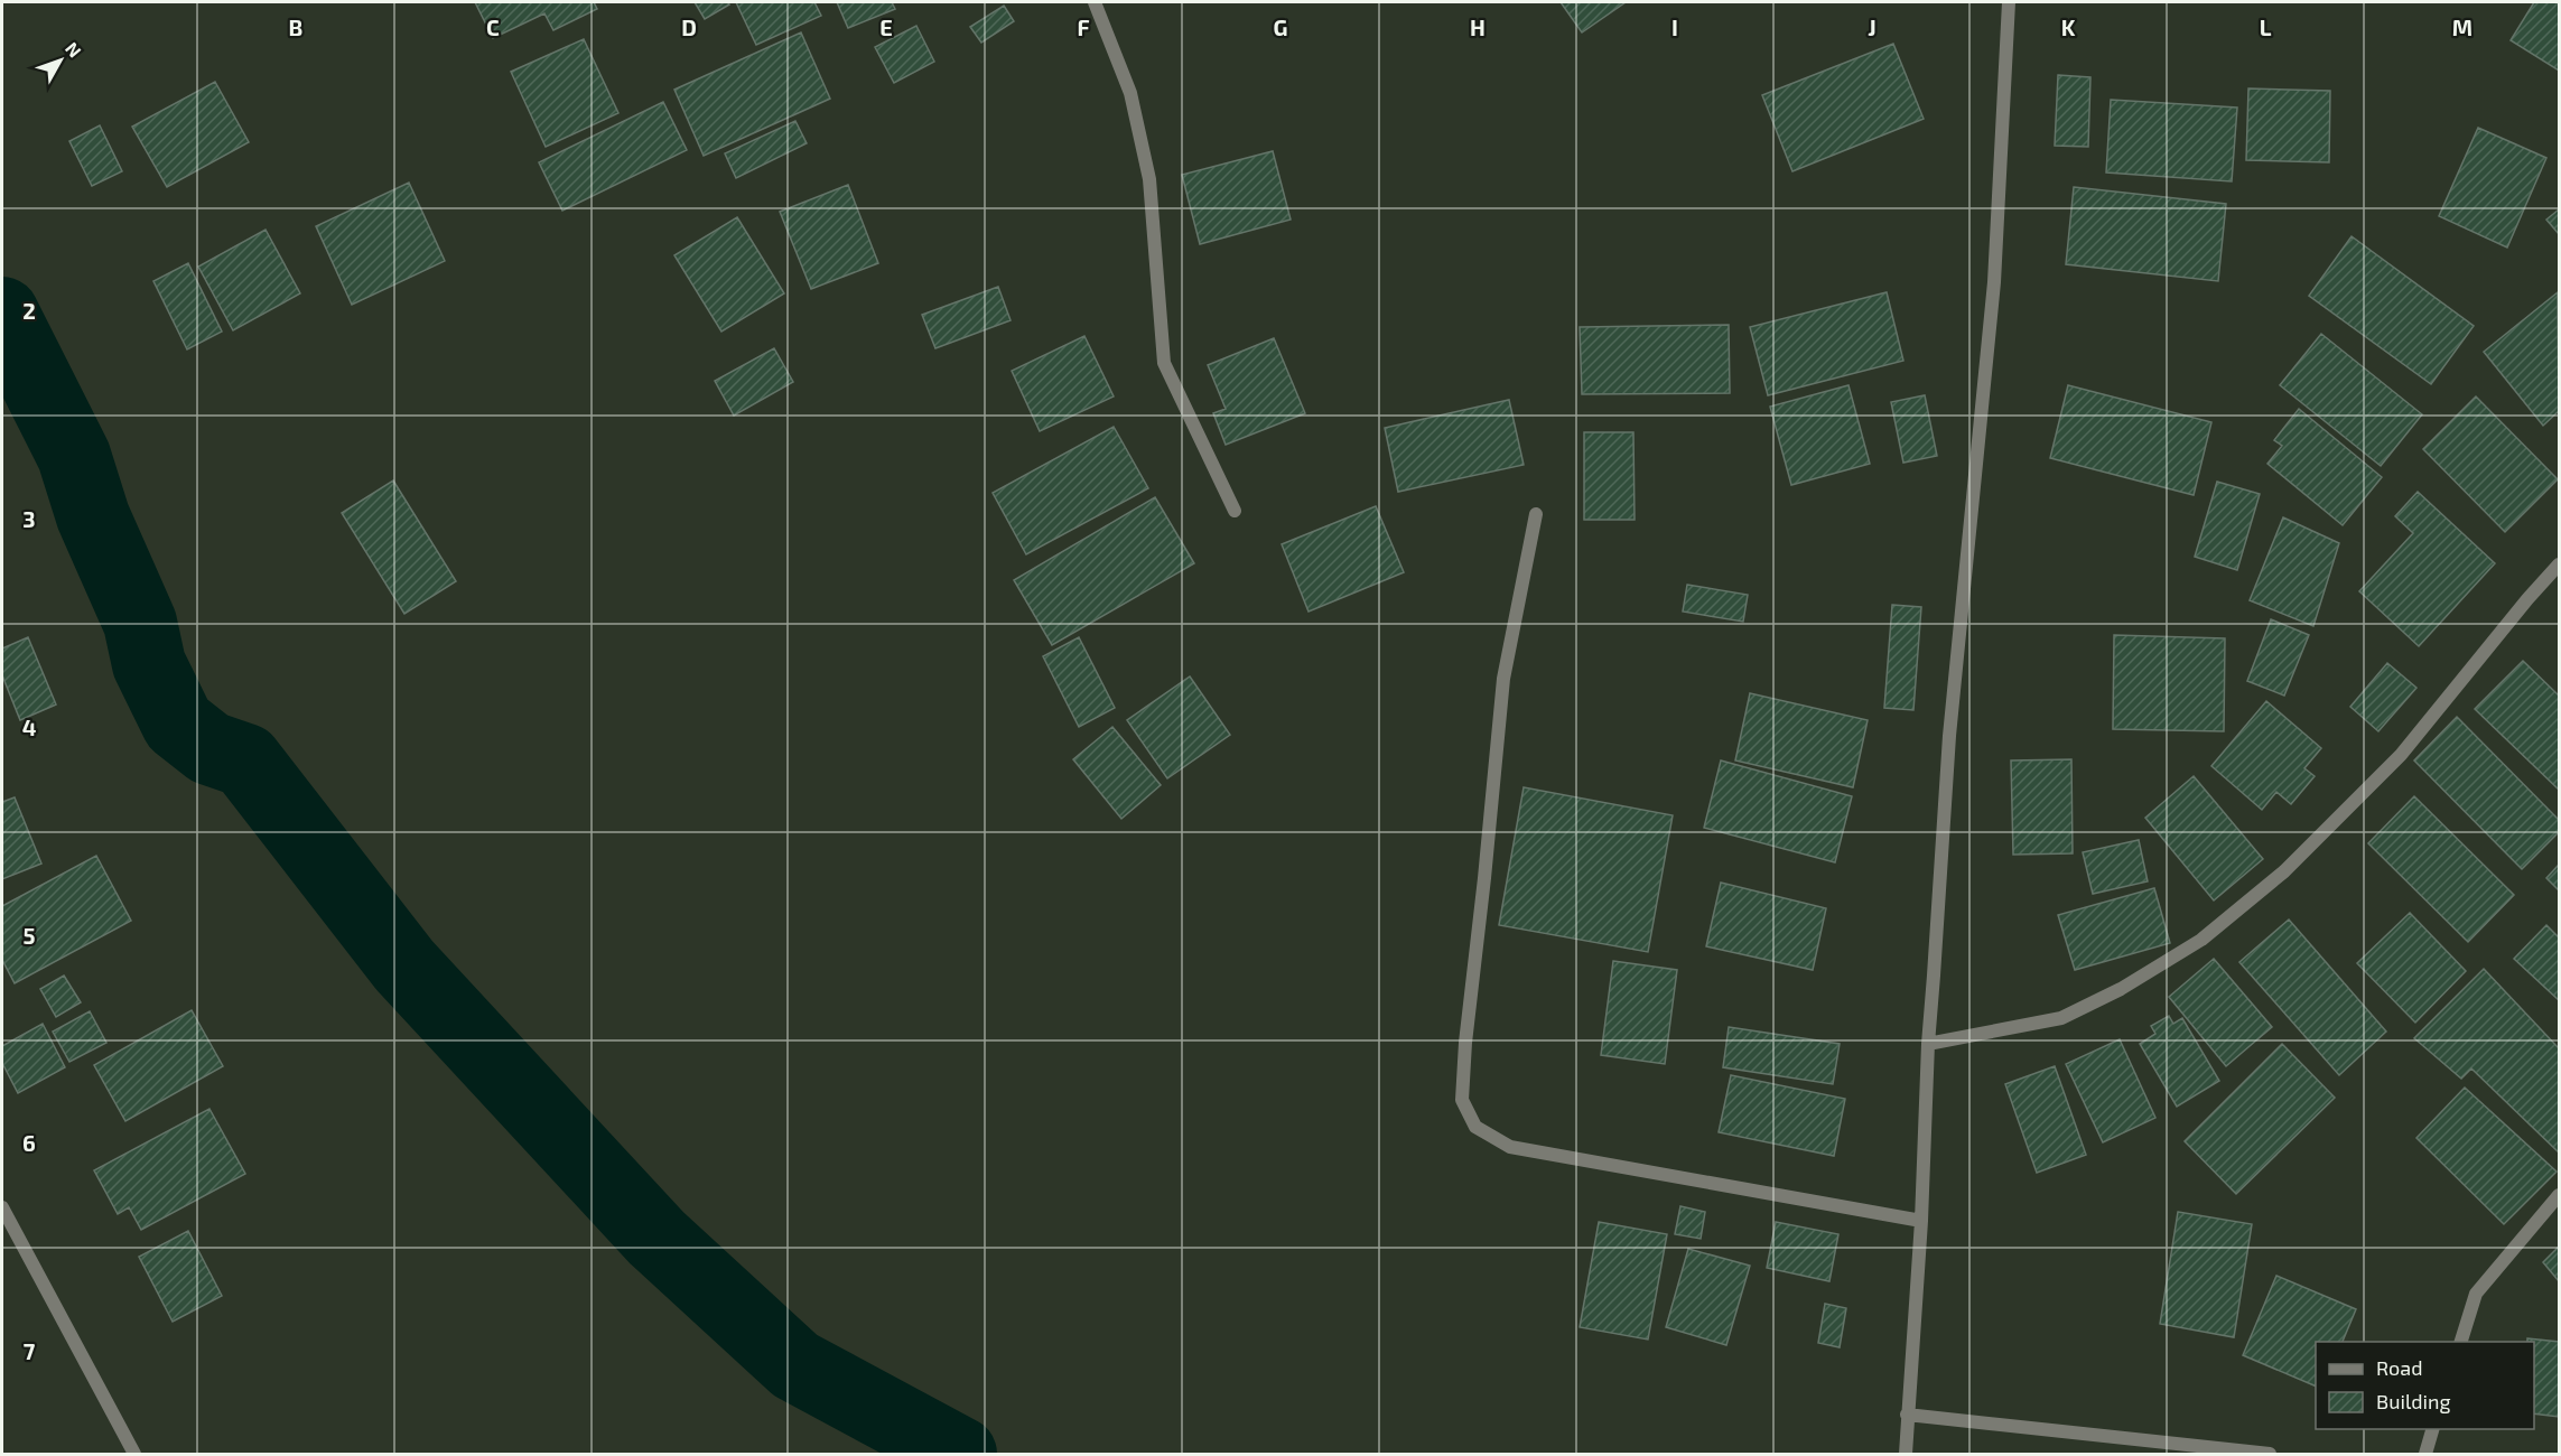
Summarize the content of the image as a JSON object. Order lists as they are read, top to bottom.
{
  "legend": ["Road", "Building"],
  "north": "top right",
  "grid": {
    "columns": [
      "B",
      "C",
      "D",
      "E",
      "F",
      "G",
      "H",
      "I",
      "J",
      "K",
      "L",
      "M"
    ],
    "rows": [
      "2",
      "3",
      "4",
      "5",
      "6",
      "7"
    ]
  }
}
